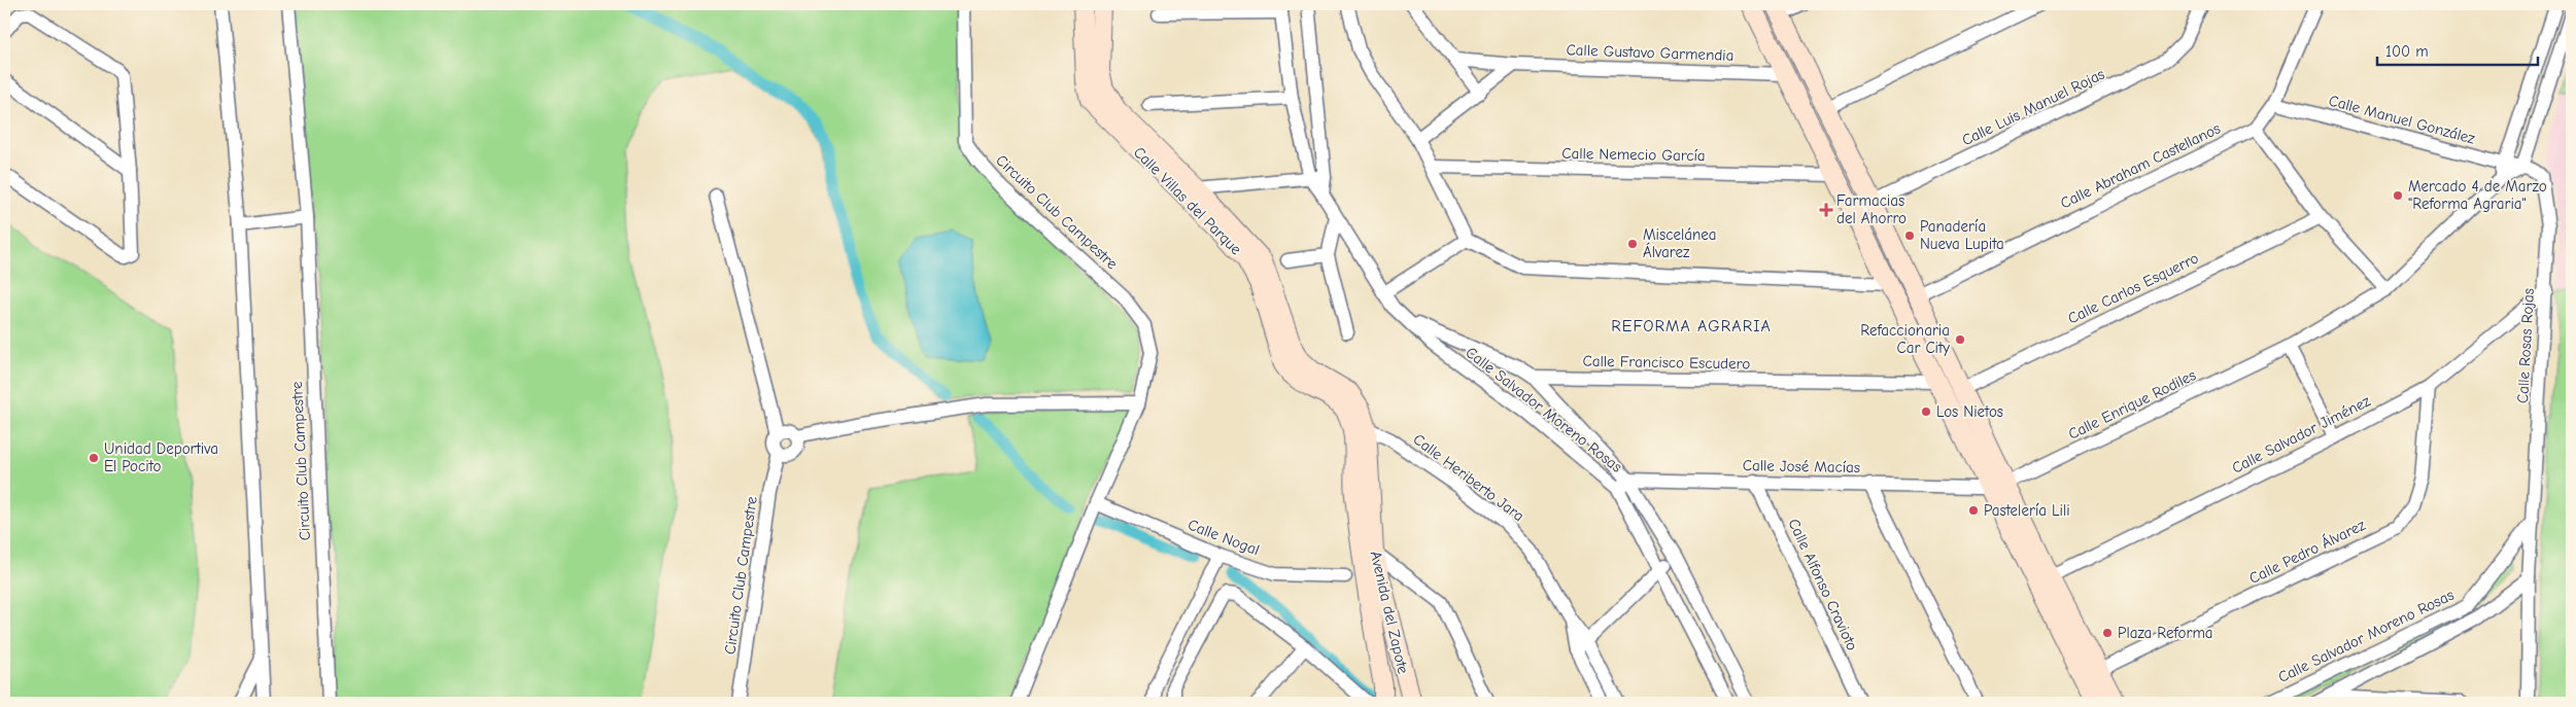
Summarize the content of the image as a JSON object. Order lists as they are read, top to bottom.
{
  "streets": {
    "main road": ["Calle Villas del Parque", "Avenida del Zapote"],
    "street": [
      "Calle Gustavo Garmendia",
      "Calle Luis Manuel Rojas",
      "Calle Manuel González",
      "Calle Nemecio García",
      "Calle Abraham Castellanos",
      "Circuito Club Campestre",
      "Calle Carlos Esquerro",
      "Calle Rosas Rojas",
      "Calle Francisco Escudero",
      "Calle Enrique Rodiles",
      "Calle Salvador Moreno Rosas",
      "Calle Salvador Jiménez",
      "Calle José Macías",
      "Calle Heriberto Jara",
      "Calle Nogal",
      "Calle Pedro Álvarez",
      "Calle Alfonso Cravioto"
    ]
  },
  "crossings": [
    ["Calle Manuel González", "Calle Abraham Castellanos"],
    ["Calle Manuel González", "Calle Rosas Rojas"],
    ["Calle Manuel González", "Calle Enrique Rodiles"],
    ["Calle Villas del Parque", "Calle Heriberto Jara"],
    ["Calle Villas del Parque", "Avenida del Zapote"],
    ["Circuito Club Campestre", "Calle Nogal"],
    ["Calle Rosas Rojas", "Calle Enrique Rodiles"],
    ["Calle Rosas Rojas", "Calle Salvador Moreno Rosas"],
    ["Calle Rosas Rojas", "Calle Salvador Jiménez"],
    ["Calle Francisco Escudero", "Calle Salvador Moreno Rosas"],
    ["Calle Enrique Rodiles", "Calle José Macías"],
    ["Calle Salvador Moreno Rosas", "Calle José Macías"],
    ["Calle Salvador Jiménez", "Calle Pedro Álvarez"],
    ["Calle José Macías", "Calle Alfonso Cravioto"],
    ["Calle Heriberto Jara", "Avenida del Zapote"]
  ],
  "districts": ["REFORMA AGRARIA"],
  "places": {
    "other": [
      "Mercado 4 de Marzo \"Reforma Agraria\"",
      "Panadería Nueva Lupita",
      "Miscelánea Álvarez",
      "Refaccionaria Car City",
      "Los Nietos",
      "Unidad Deportiva El Pocito",
      "Pastelería Lili",
      "Plaza Reforma"
    ],
    "health": ["Farmacias del Ahorro"]
  },
  "scale_bar": "100 m"
}
